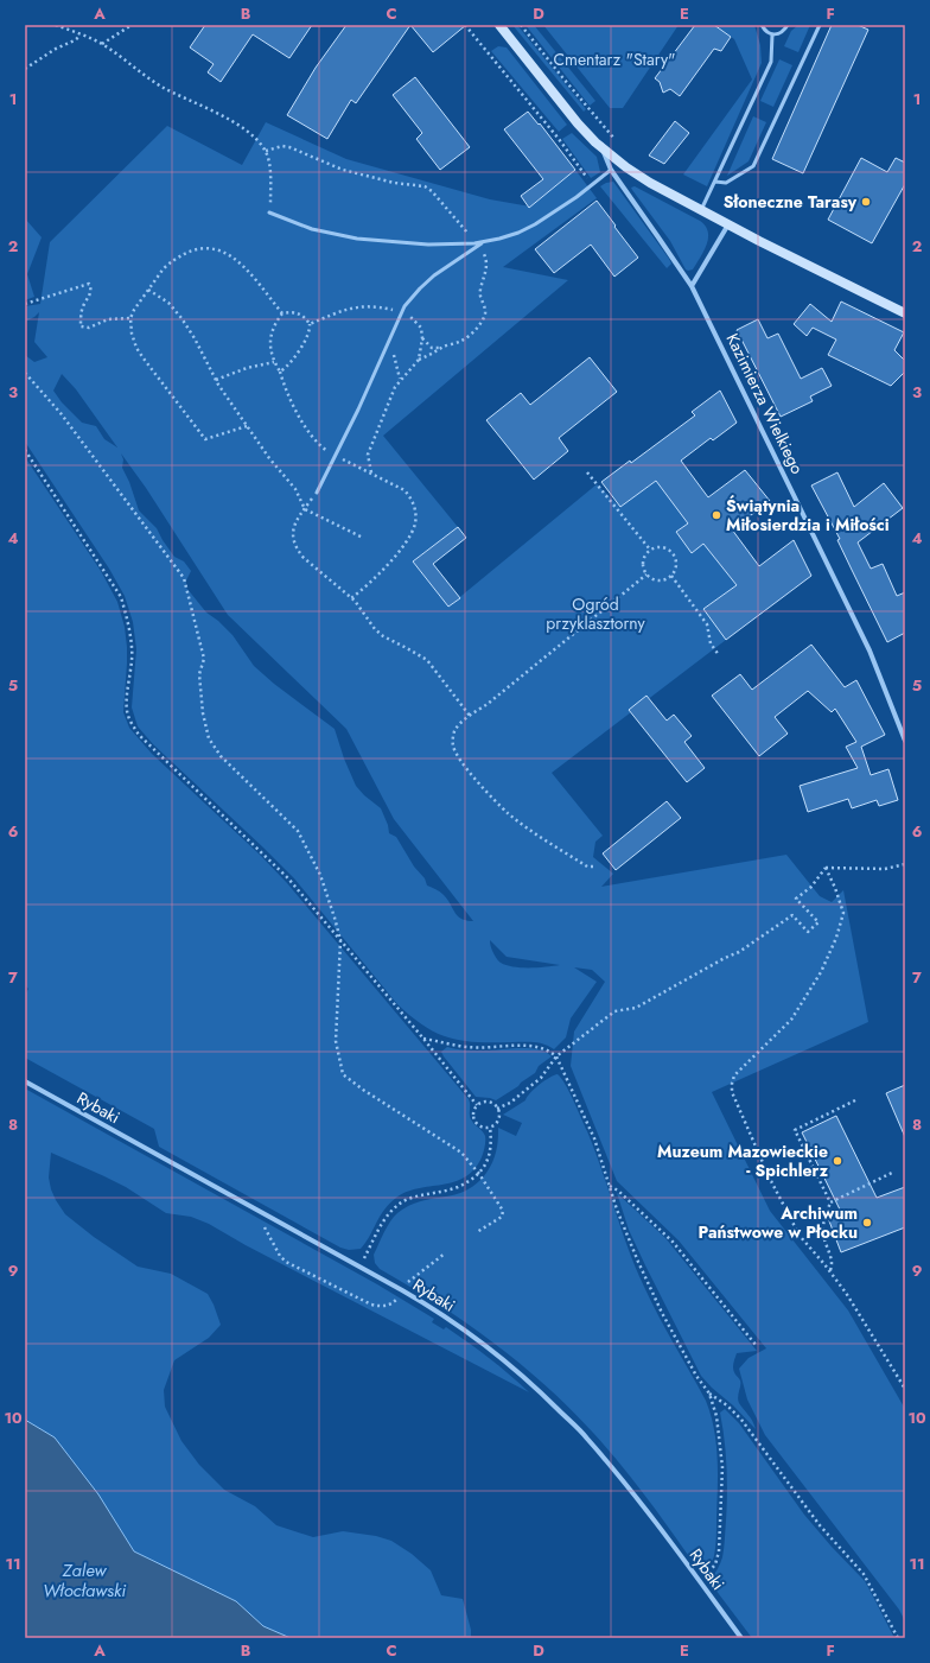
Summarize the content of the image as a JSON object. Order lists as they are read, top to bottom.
{
  "streets": {
    "street": ["Kazimierza Wielkiego", "Rybaki"]
  },
  "water": ["Zalew Włocławski"],
  "parks": ["Cmentarz \"Stary\"", "Ogród przyklasztorny"],
  "places": [
    "Słoneczne Tarasy",
    "Świątynia Miłosierdzia i Miłości",
    "Muzeum Mazowieckie - Spichlerz",
    "Archiwum Państwowe w Płocku"
  ],
  "grid": {
    "columns": [
      "A",
      "B",
      "C",
      "D",
      "E",
      "F"
    ],
    "rows": [
      "1",
      "2",
      "3",
      "4",
      "5",
      "6",
      "7",
      "8",
      "9",
      "10",
      "11"
    ]
  }
}
